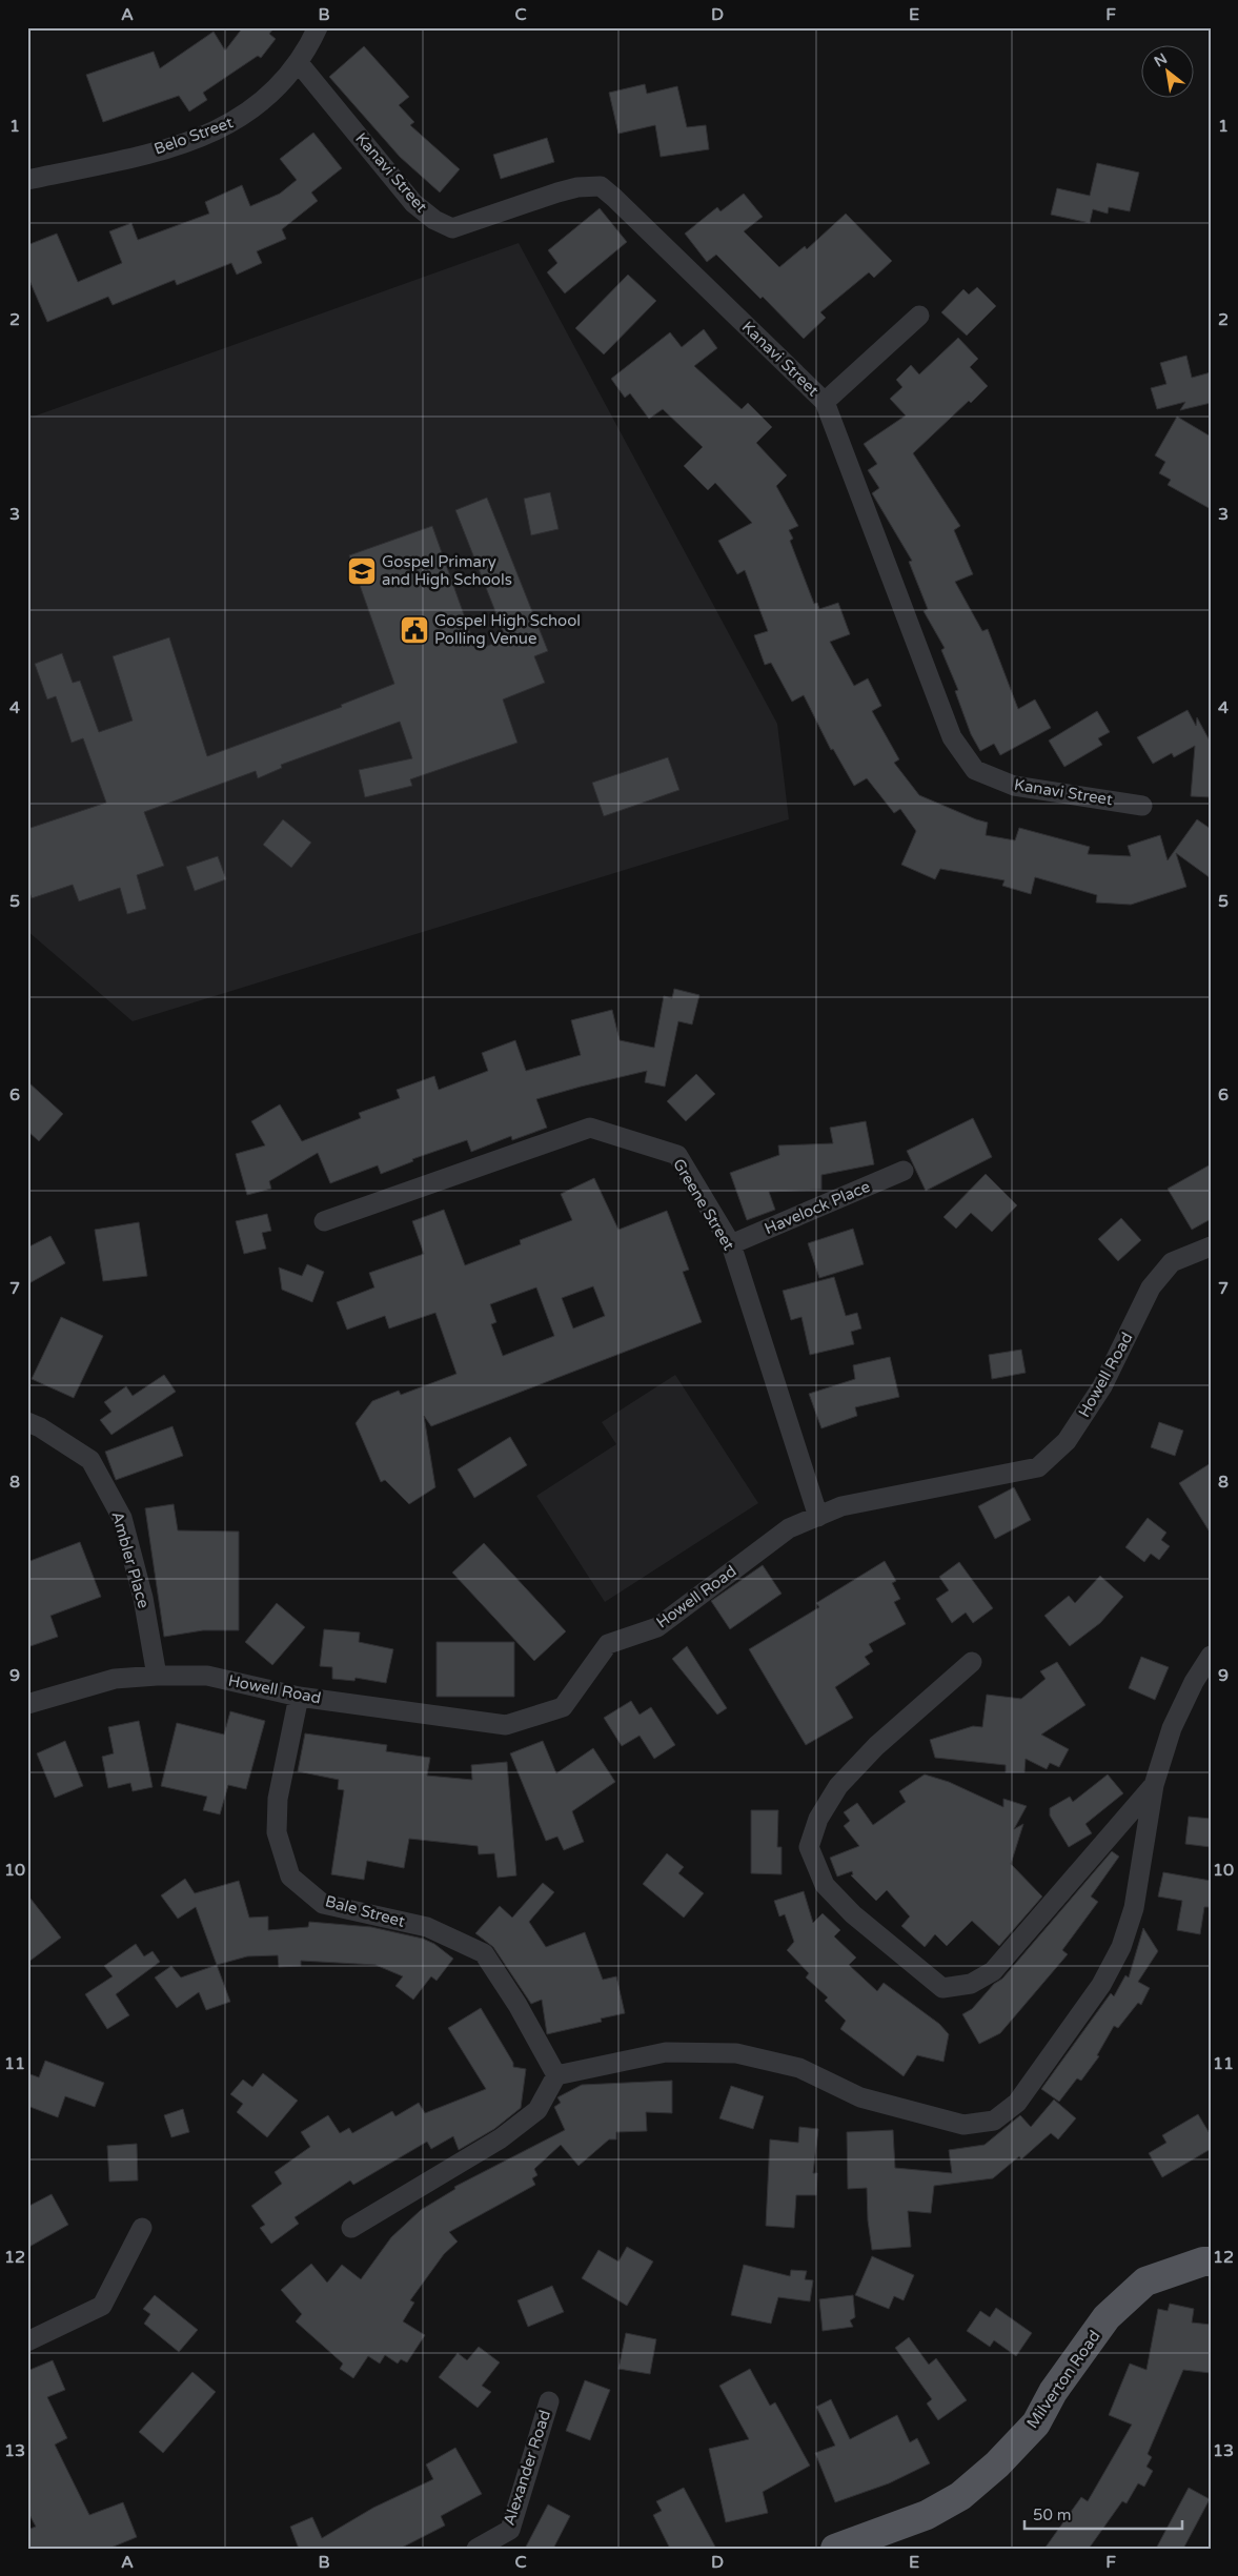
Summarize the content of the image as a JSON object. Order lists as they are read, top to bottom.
{
  "streets": {
    "main road": ["Milverton Road"],
    "street": [
      "Belo Street",
      "Kanavi Street",
      "Greene Street",
      "Havelock Place",
      "Howell Road",
      "Ambler Place",
      "Bale Street",
      "Alexander Road"
    ]
  },
  "crossings": [
    ["Belo Street", "Kanavi Street"],
    ["Greene Street", "Havelock Place"],
    ["Greene Street", "Howell Road"],
    ["Howell Road", "Ambler Place"],
    ["Howell Road", "Bale Street"]
  ],
  "places": {
    "school or university": ["Gospel Primary and High Schools"],
    "public building": ["Gospel High School Polling Venue"]
  },
  "scale_bar": "50 m",
  "north": "top left",
  "grid": {
    "columns": [
      "A",
      "B",
      "C",
      "D",
      "E",
      "F"
    ],
    "rows": [
      "1",
      "2",
      "3",
      "4",
      "5",
      "6",
      "7",
      "8",
      "9",
      "10",
      "11",
      "12",
      "13"
    ]
  }
}
